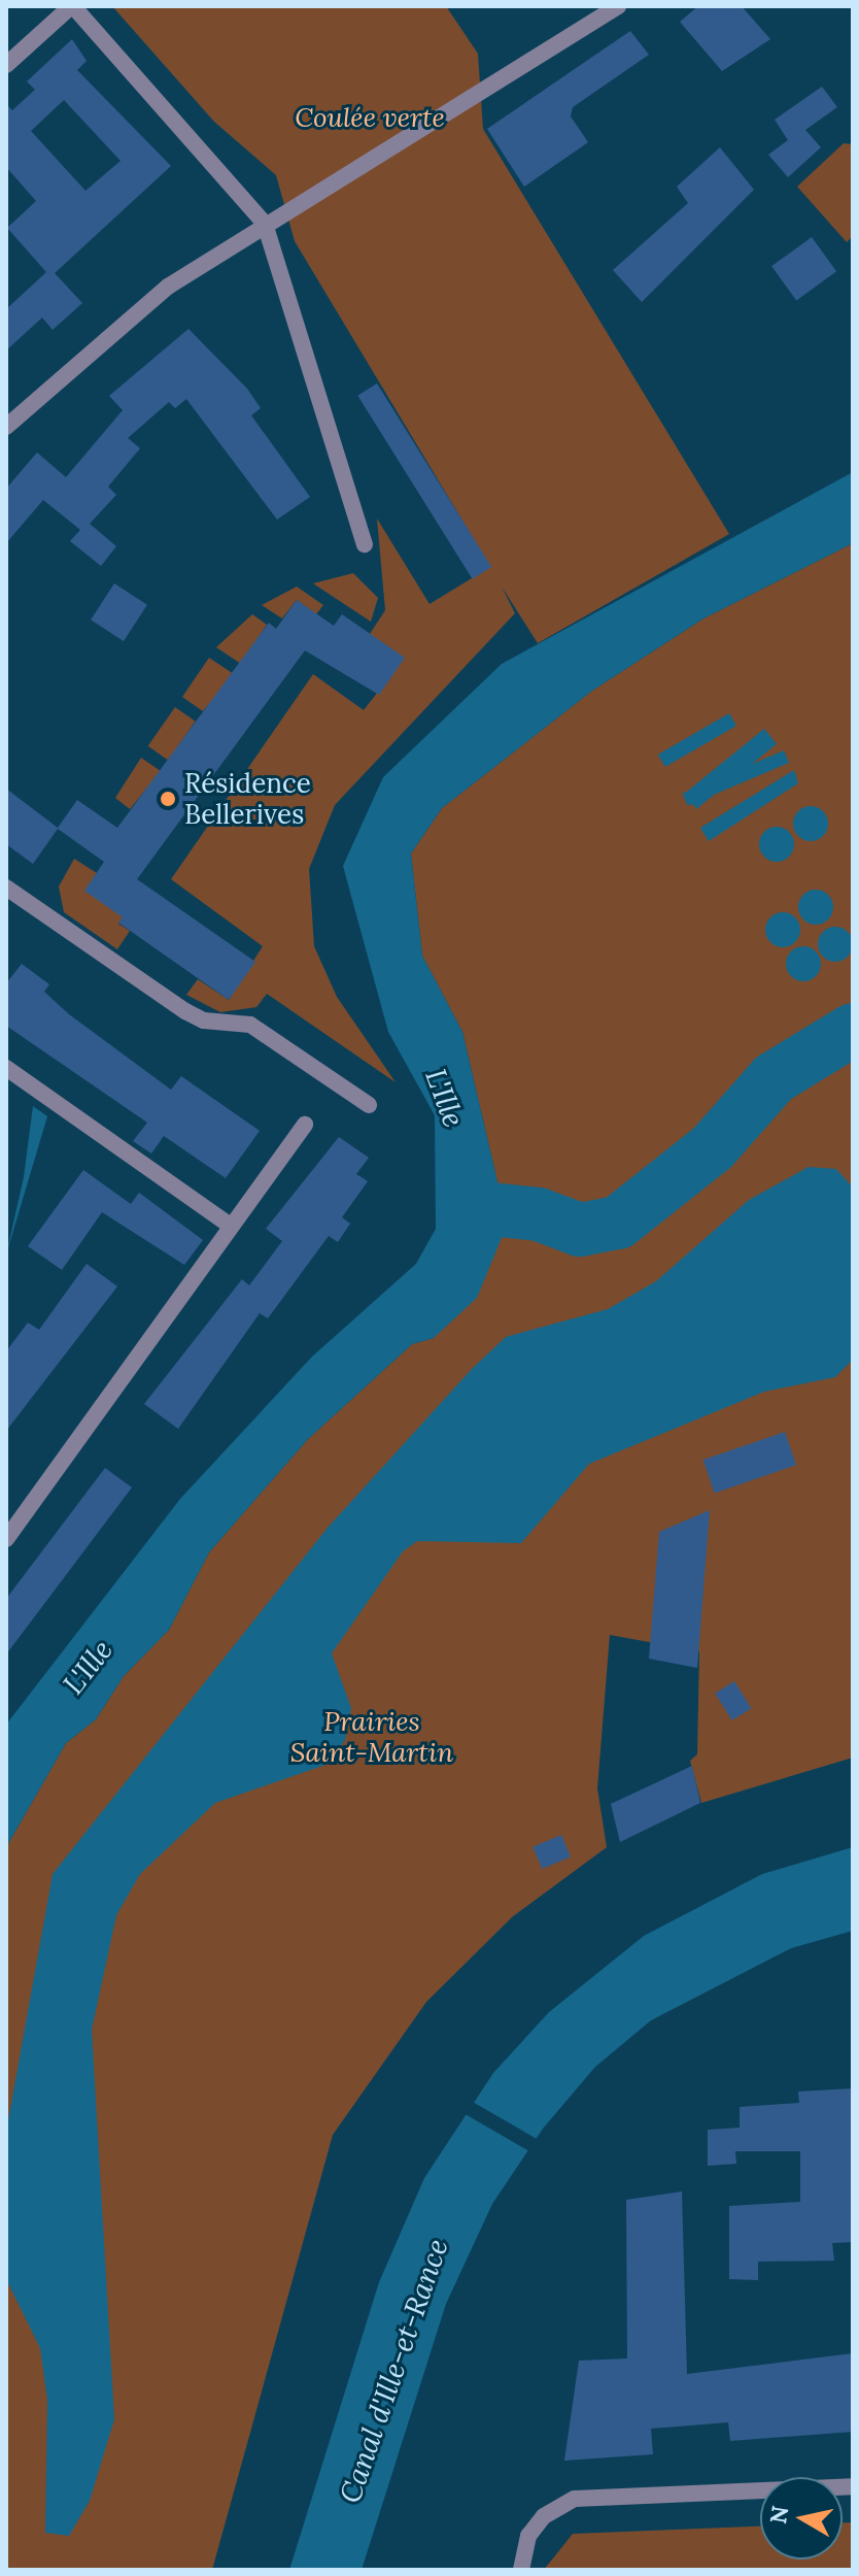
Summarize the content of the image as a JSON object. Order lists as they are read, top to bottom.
{
  "water": ["L'Ille", "Canal d'Ille-et-Rance"],
  "parks": ["Coulée verte", "Prairies Saint-Martin"],
  "places": ["Résidence Bellerives"],
  "north": "left"
}
